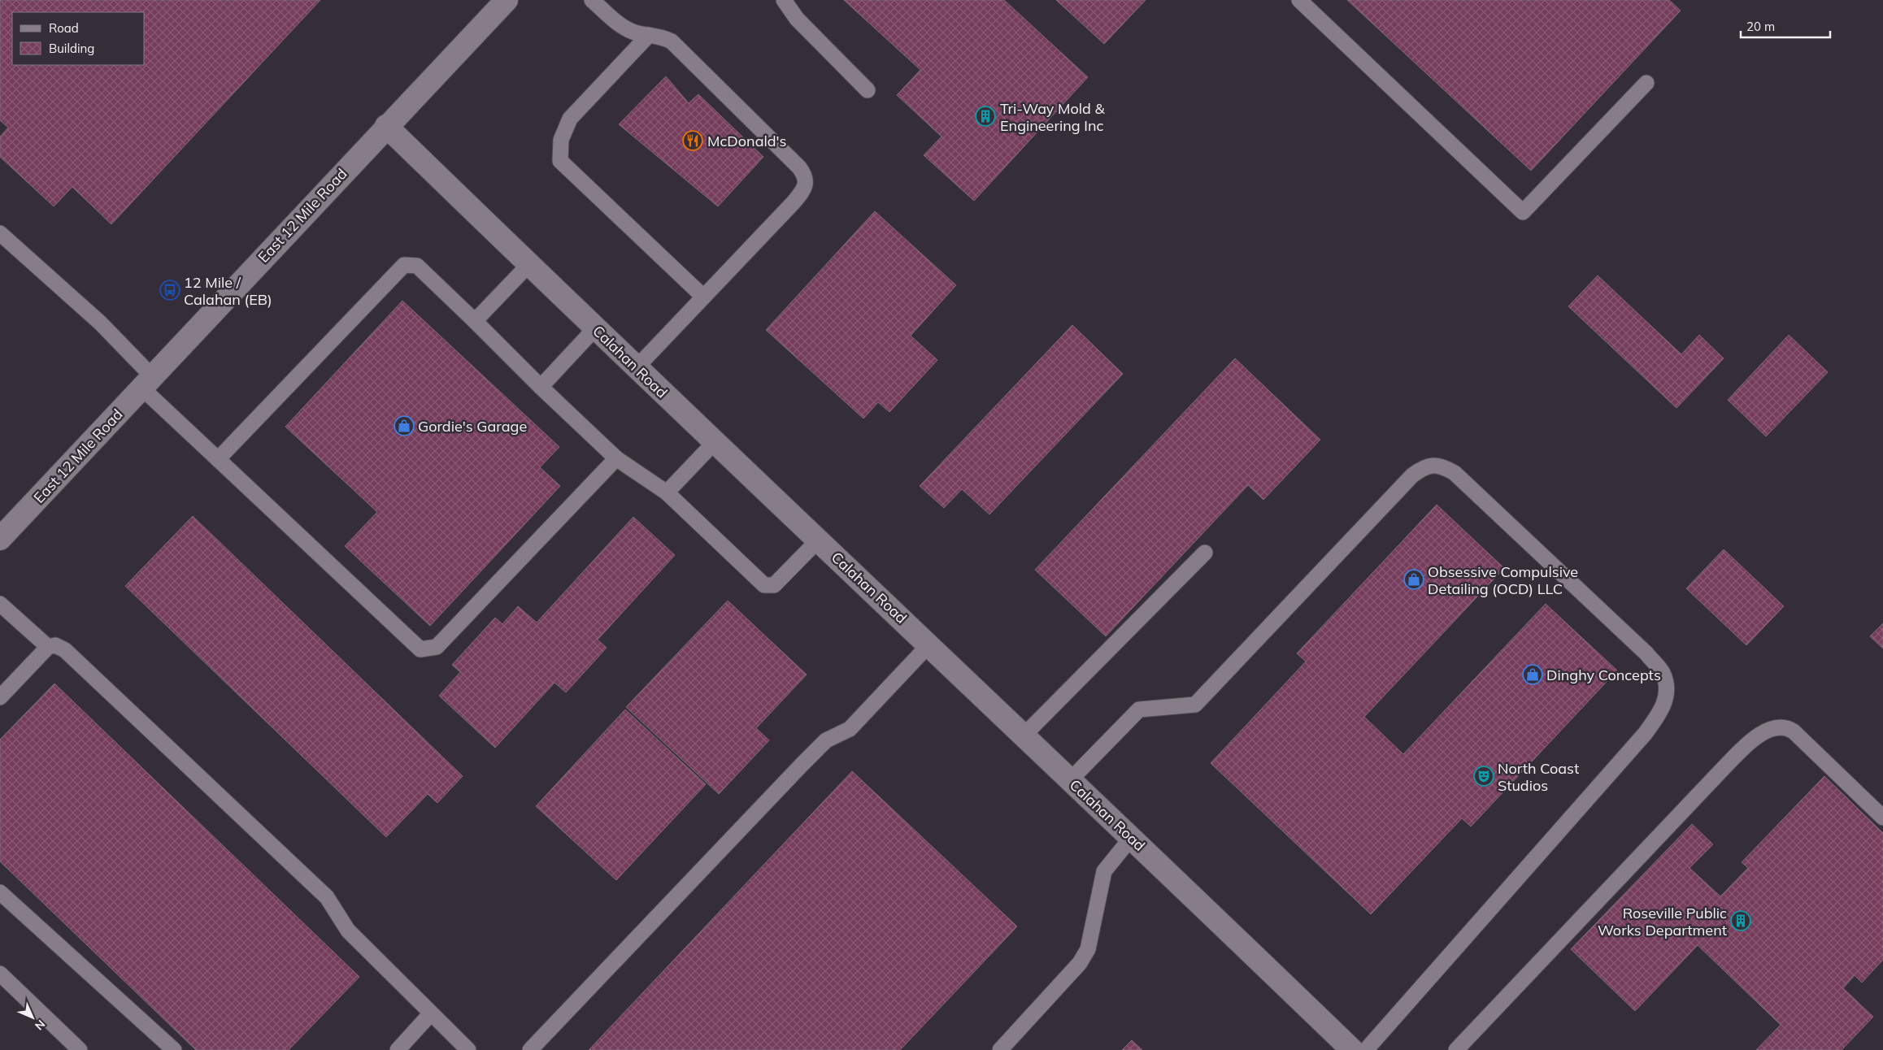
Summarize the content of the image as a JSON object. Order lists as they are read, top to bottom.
{
  "streets": {
    "street": ["East 12 Mile Road", "Calahan Road"]
  },
  "crossings": [
    ["East 12 Mile Road", "Calahan Road"]
  ],
  "places": {
    "building": ["Tri-Way Mold & Engineering Inc", "Roseville Public Works Department"],
    "restaurant": ["McDonald's"],
    "bus stop": ["12 Mile / Calahan (EB)"],
    "shop": ["Gordie's Garage", "Obsessive Compulsive Detailing (OCD) LLC", "Dinghy Concepts"],
    "theatre": ["North Coast Studios"]
  },
  "legend": ["Road", "Building"],
  "scale_bar": "20 m",
  "north": "bottom right"
}
